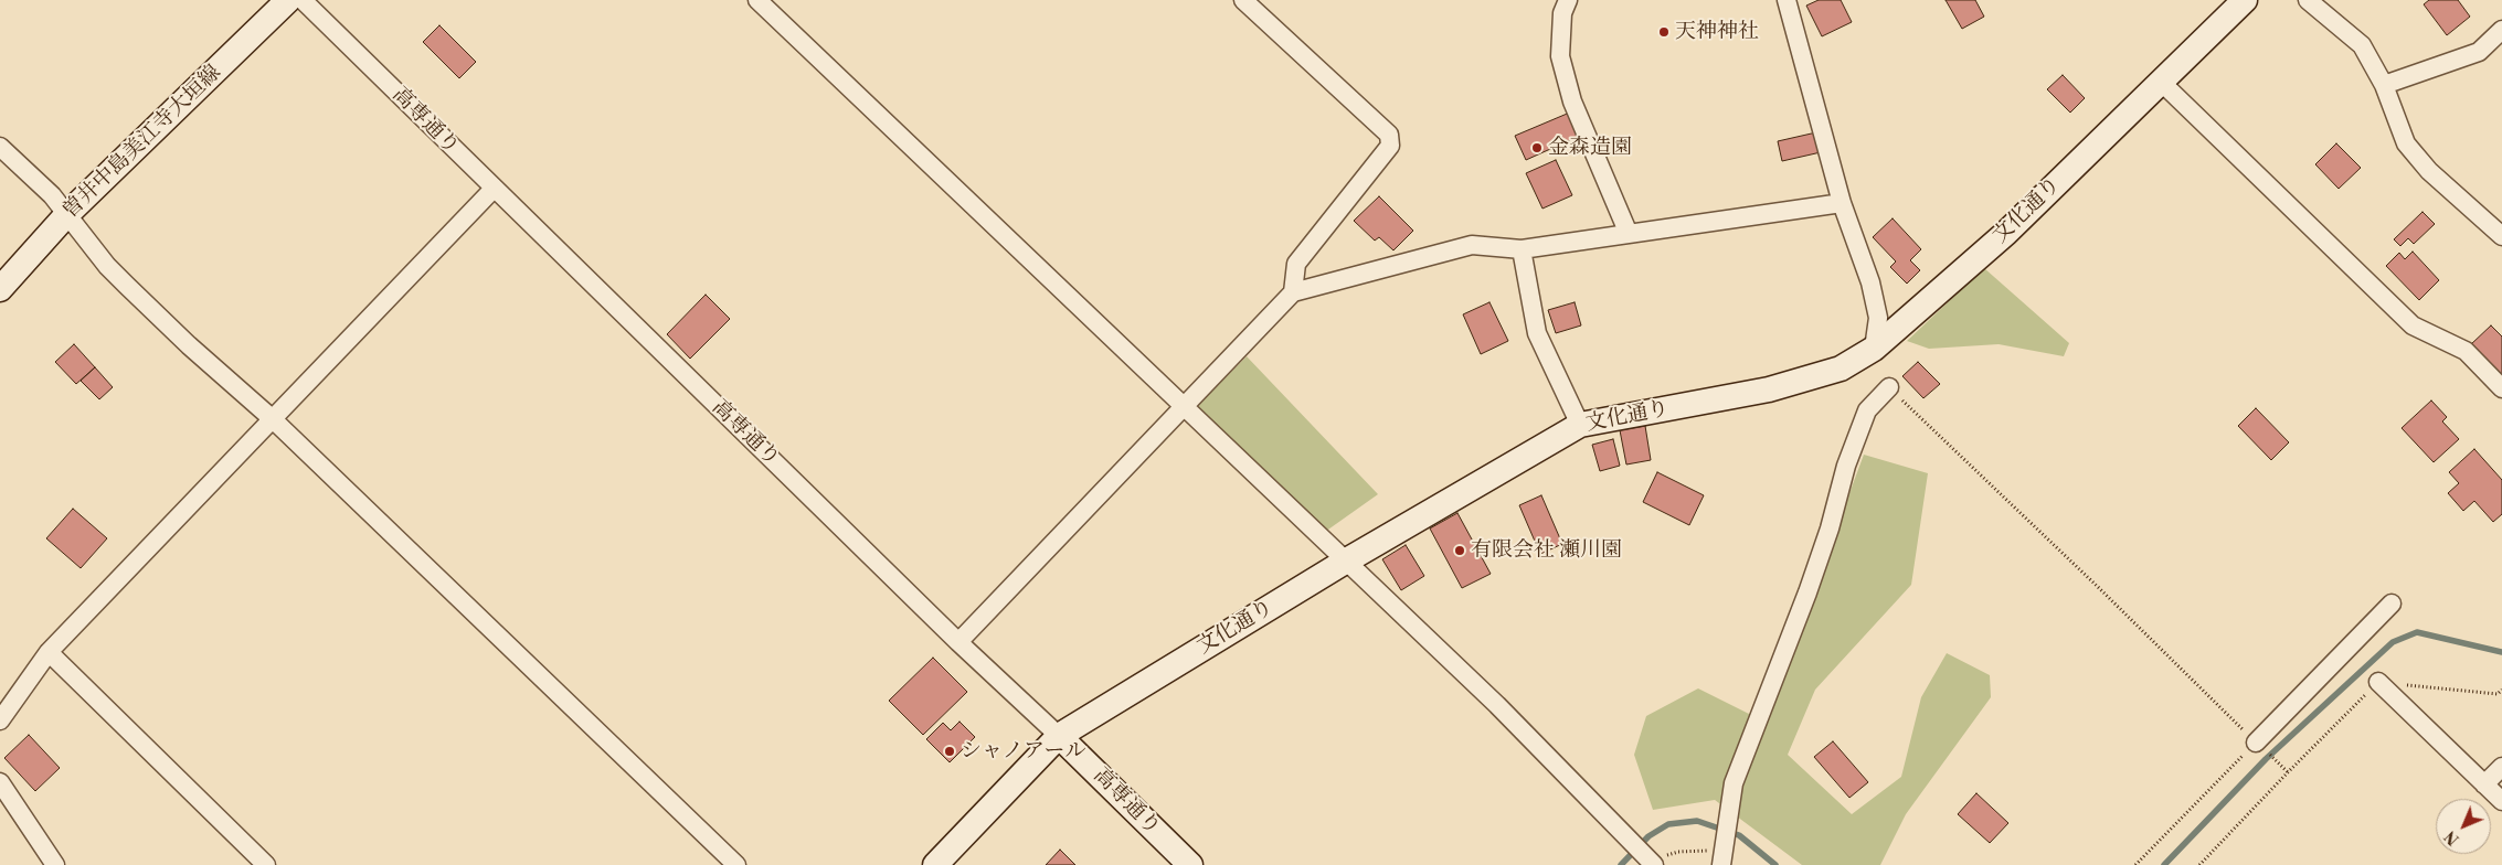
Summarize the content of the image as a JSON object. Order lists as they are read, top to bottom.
{
  "streets": {
    "street": ["高専通り", "曽井中島美江寺大垣線", "文化通り"]
  },
  "crossings": [
    ["高専通り", "文化通り"]
  ],
  "places": [
    "天神神社",
    "金森造園",
    "有限会社 瀬川園",
    "シャノアール"
  ],
  "north": "bottom left"
}
